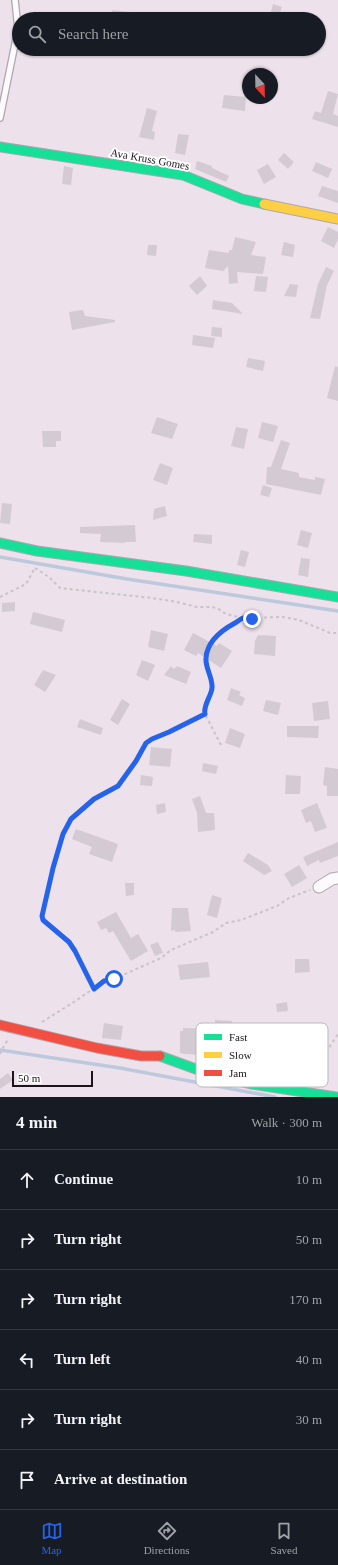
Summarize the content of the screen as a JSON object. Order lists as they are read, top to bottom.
{
  "streets": {
    "street": ["Ava Kruss Gomes"]
  },
  "legend": ["Fast", "Slow", "Jam"],
  "scale_bar": "50 m",
  "north": "bottom",
  "page": {
    "search": "Search here",
    "scale": "50 m",
    "heading": ["4 min", "Walk · 300 m"],
    "list": [
      ["Continue", "10 m"],
      ["Turn right", "50 m"],
      ["Turn right", "170 m"],
      ["Turn left", "40 m"],
      ["Turn right", "30 m"],
      "Arrive at destination"
    ],
    "nav": ["Map", "Directions", "Saved"]
  }
}
